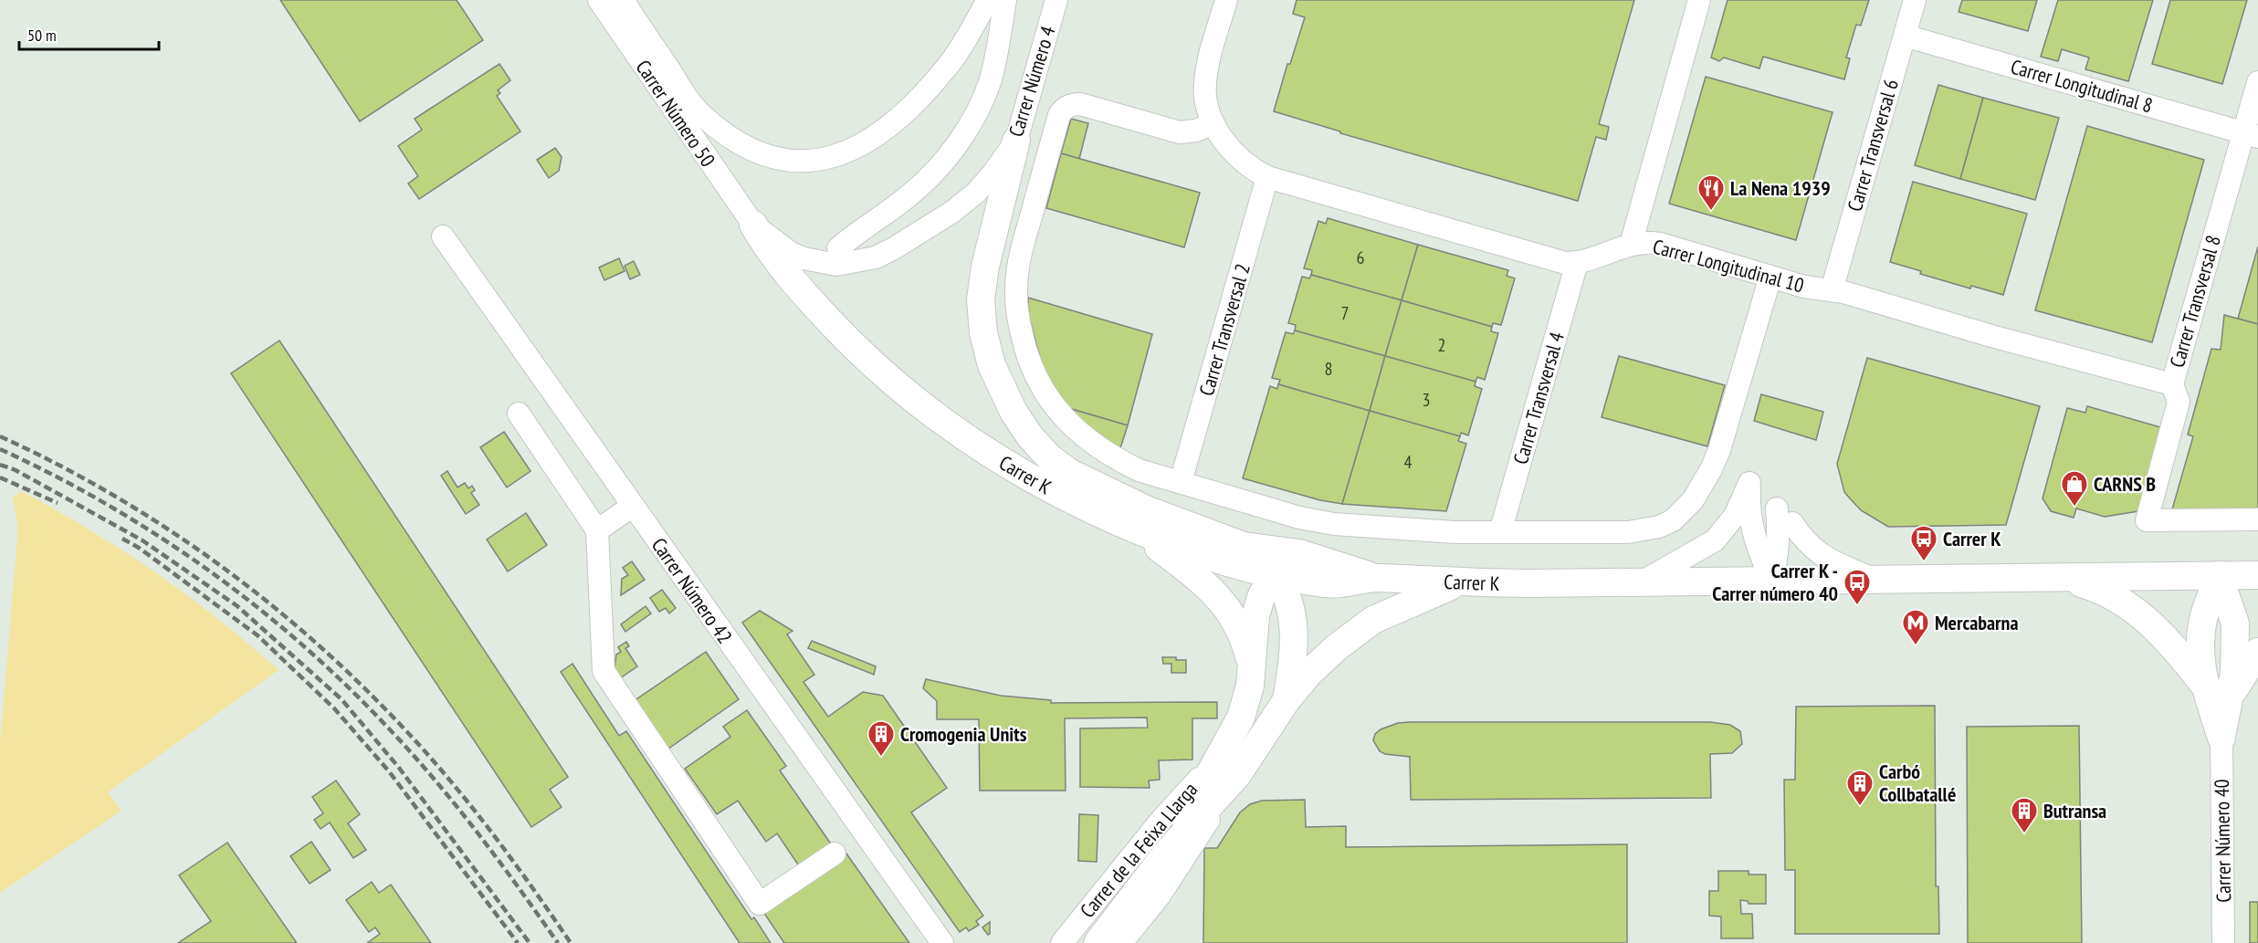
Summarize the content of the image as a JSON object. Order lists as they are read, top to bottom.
{
  "streets": {
    "main road": ["Carrer K", "Carrer de la Feixa Llarga"],
    "street": [
      "Carrer Número 4",
      "Carrer Longitudinal 8",
      "Carrer Número 50",
      "Carrer Transversal 6",
      "Carrer Longitudinal 10",
      "Carrer Transversal 8",
      "Carrer Transversal 2",
      "Carrer Transversal 4",
      "Carrer Número 42",
      "Carrer Número 40"
    ]
  },
  "crossings": [
    ["Carrer Número 4", "Carrer Número 50"],
    ["Carrer Número 4", "Carrer K"],
    ["Carrer Longitudinal 8", "Carrer Transversal 6"],
    ["Carrer Longitudinal 8", "Carrer Transversal 8"],
    ["Carrer Número 50", "Carrer K"],
    ["Carrer Transversal 6", "Carrer Longitudinal 10"],
    ["Carrer Longitudinal 10", "Carrer Transversal 8"],
    ["Carrer Longitudinal 10", "Carrer Transversal 2"],
    ["Carrer Longitudinal 10", "Carrer Transversal 4"],
    ["Carrer K", "Carrer de la Feixa Llarga"]
  ],
  "places": {
    "restaurant": ["La Nena 1939"],
    "shop": ["CARNS B"],
    "bus stop": ["Carrer K", "Carrer K - Carrer número 40"],
    "metro station": ["Mercabarna"],
    "building": ["Cromogenia Units", "Carbó Collbatallé", "Butransa"]
  },
  "house_numbers": [
    "6",
    "7",
    "2",
    "8",
    "3",
    "4"
  ],
  "scale_bar": "50 m"
}
